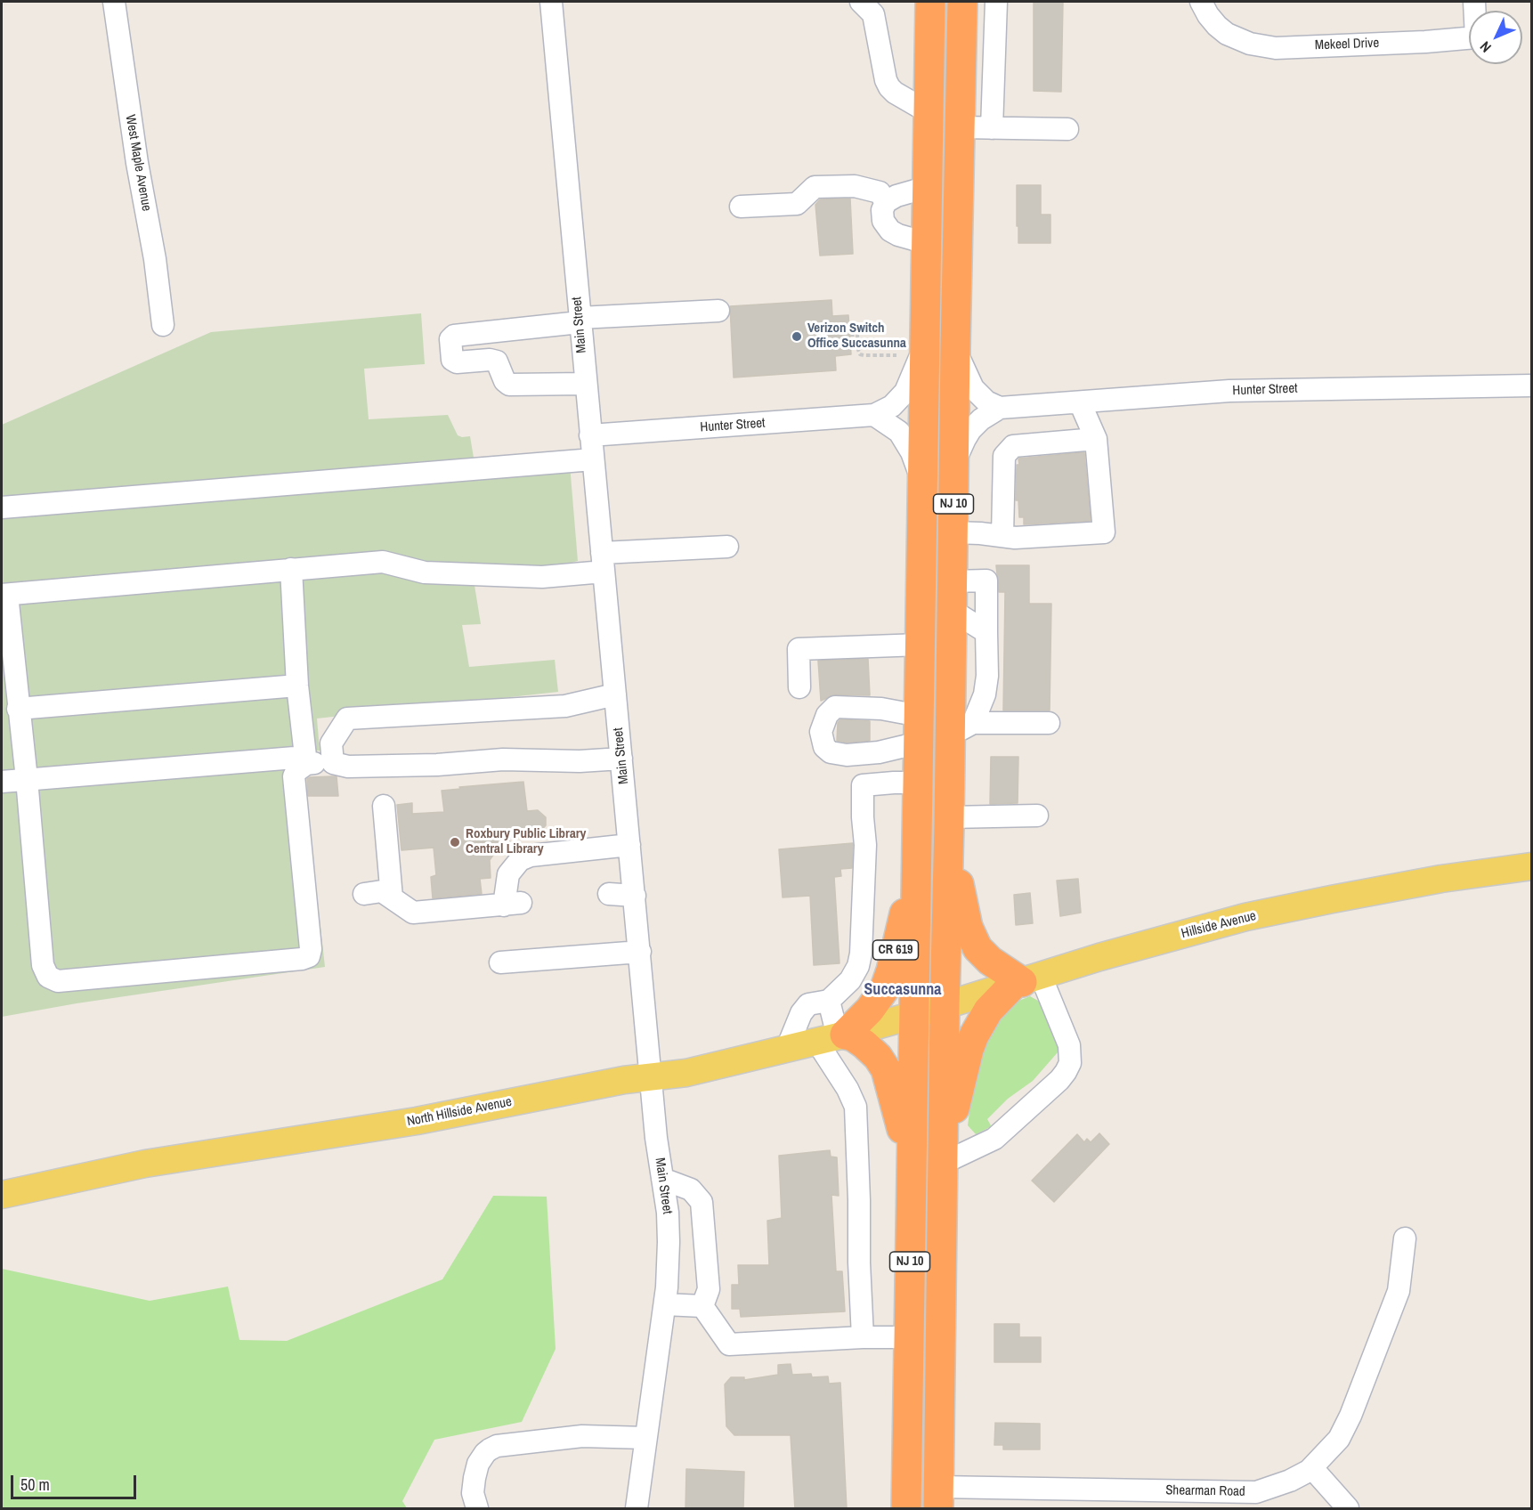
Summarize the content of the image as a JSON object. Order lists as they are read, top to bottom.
{
  "streets": {
    "highway": ["NJ 10", "CR 619"],
    "main road": ["Hillside Avenue", "North Hillside Avenue"],
    "street": [
      "Mekeel Drive",
      "West Maple Avenue",
      "Main Street",
      "Hunter Street",
      "Shearman Road"
    ]
  },
  "crossings": [
    ["Main Street", "Hunter Street"],
    ["Main Street", "North Hillside Avenue"],
    ["Hunter Street", "NJ 10"],
    ["NJ 10", "Hillside Avenue"],
    ["NJ 10", "CR 619"],
    ["NJ 10", "North Hillside Avenue"],
    ["NJ 10", "Shearman Road"],
    ["Hillside Avenue", "North Hillside Avenue"],
    ["CR 619", "North Hillside Avenue"]
  ],
  "districts": ["Succasunna"],
  "places": ["Verizon Switch Office Succasunna", "Roxbury Public Library Central Library"],
  "scale_bar": "50 m",
  "north": "bottom left"
}
